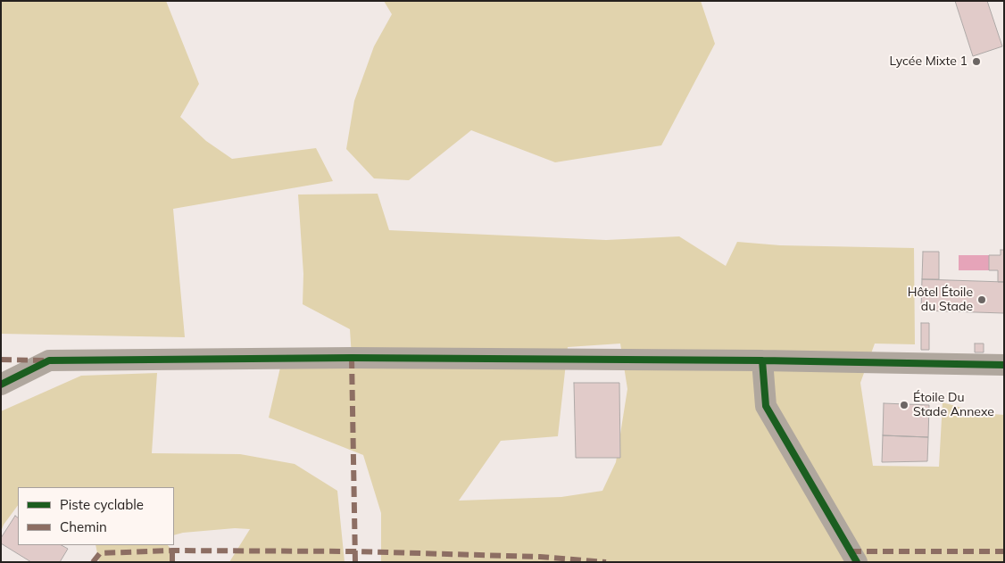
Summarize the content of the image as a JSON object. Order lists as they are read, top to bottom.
{
  "places": ["Lycée Mixte 1", "Hôtel Étoile du Stade", "Étoile Du Stade Annexe"],
  "legend": ["Piste cyclable", "Chemin"]
}
